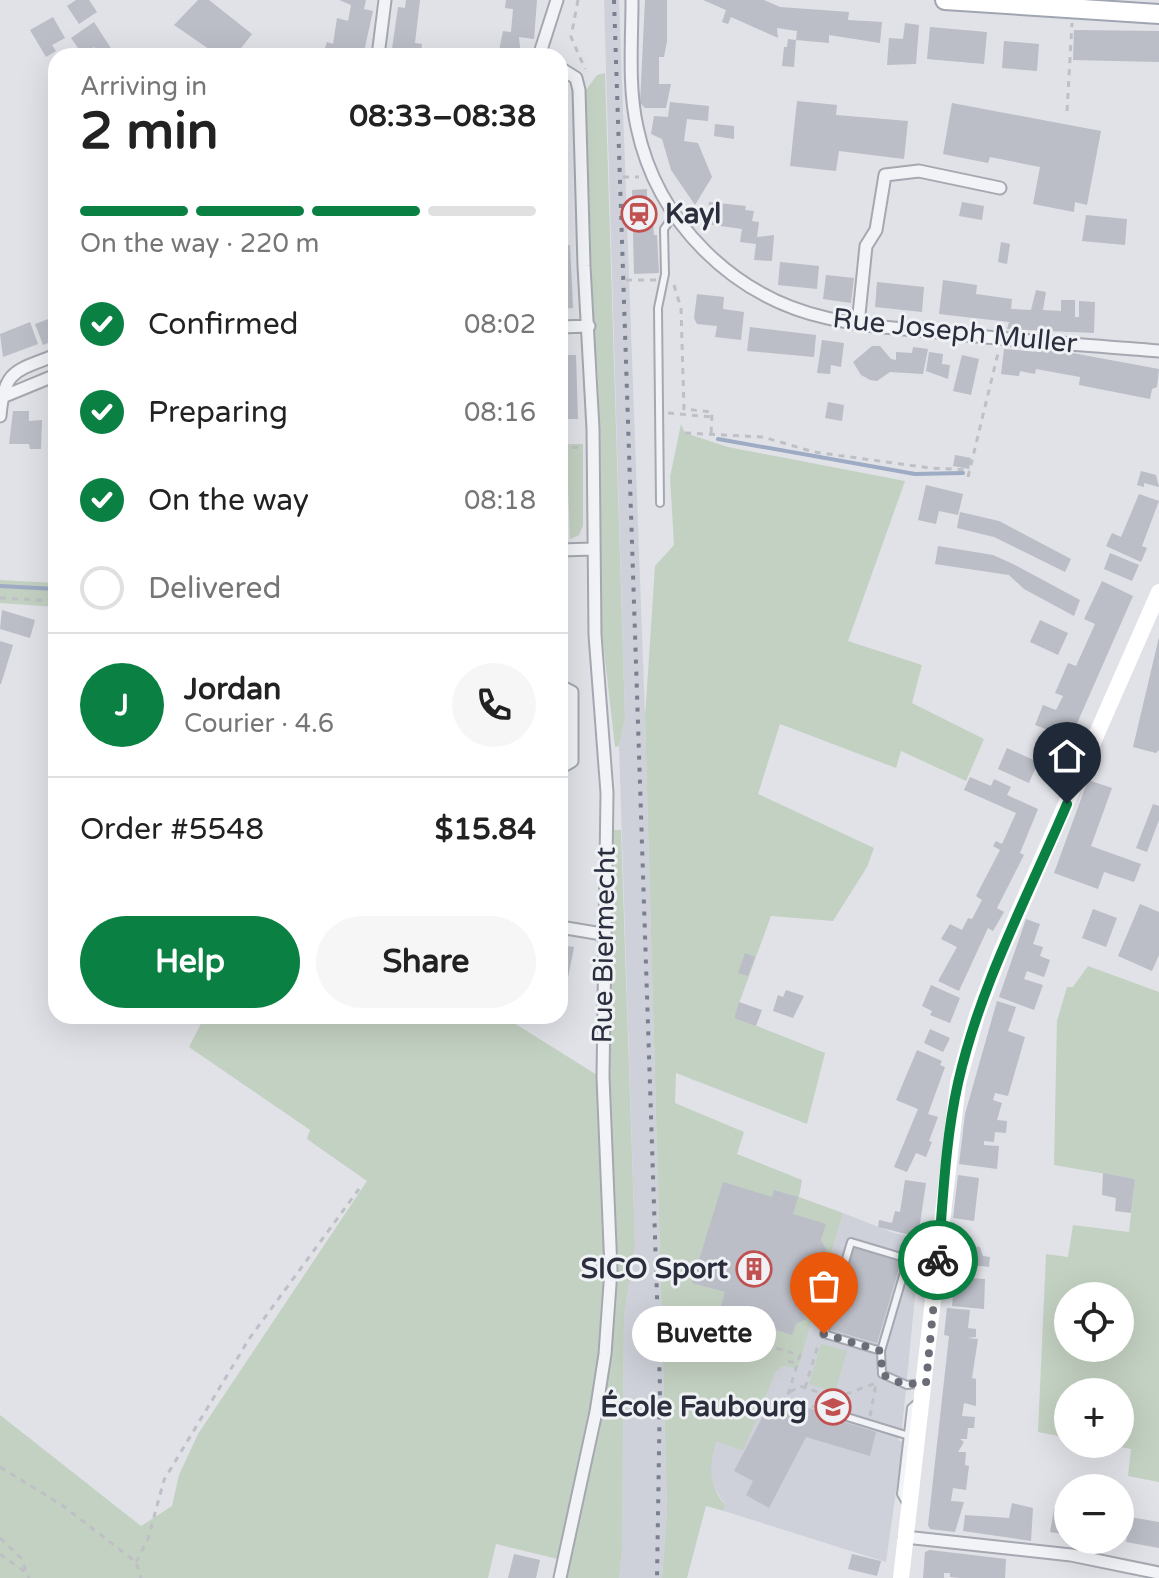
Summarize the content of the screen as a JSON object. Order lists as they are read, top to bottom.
{
  "streets": {
    "street": ["Rue Joseph Muller", "Rue Biermecht"]
  },
  "places": {
    "station": ["Kayl"],
    "building": ["SICO Sport"],
    "other": ["Buvette"],
    "school or university": ["École Faubourg"]
  },
  "page": {
    "heading": ["2 min", "Arriving in", "08:33–08:38"],
    "panel": [
      "Jordan",
      "Courier · 4.6",
      "Order #5548",
      "$15.84"
    ],
    "bar": "On the way · 220 m",
    "list": [
      ["Confirmed", "08:02"],
      ["Preparing", "08:16"],
      ["On the way", "08:18"],
      "Delivered"
    ],
    "round": "J",
    "buttons": ["Help", "Share"],
    "map_buttons": ["+", "−"],
    "bubble": "Buvette"
  }
}
